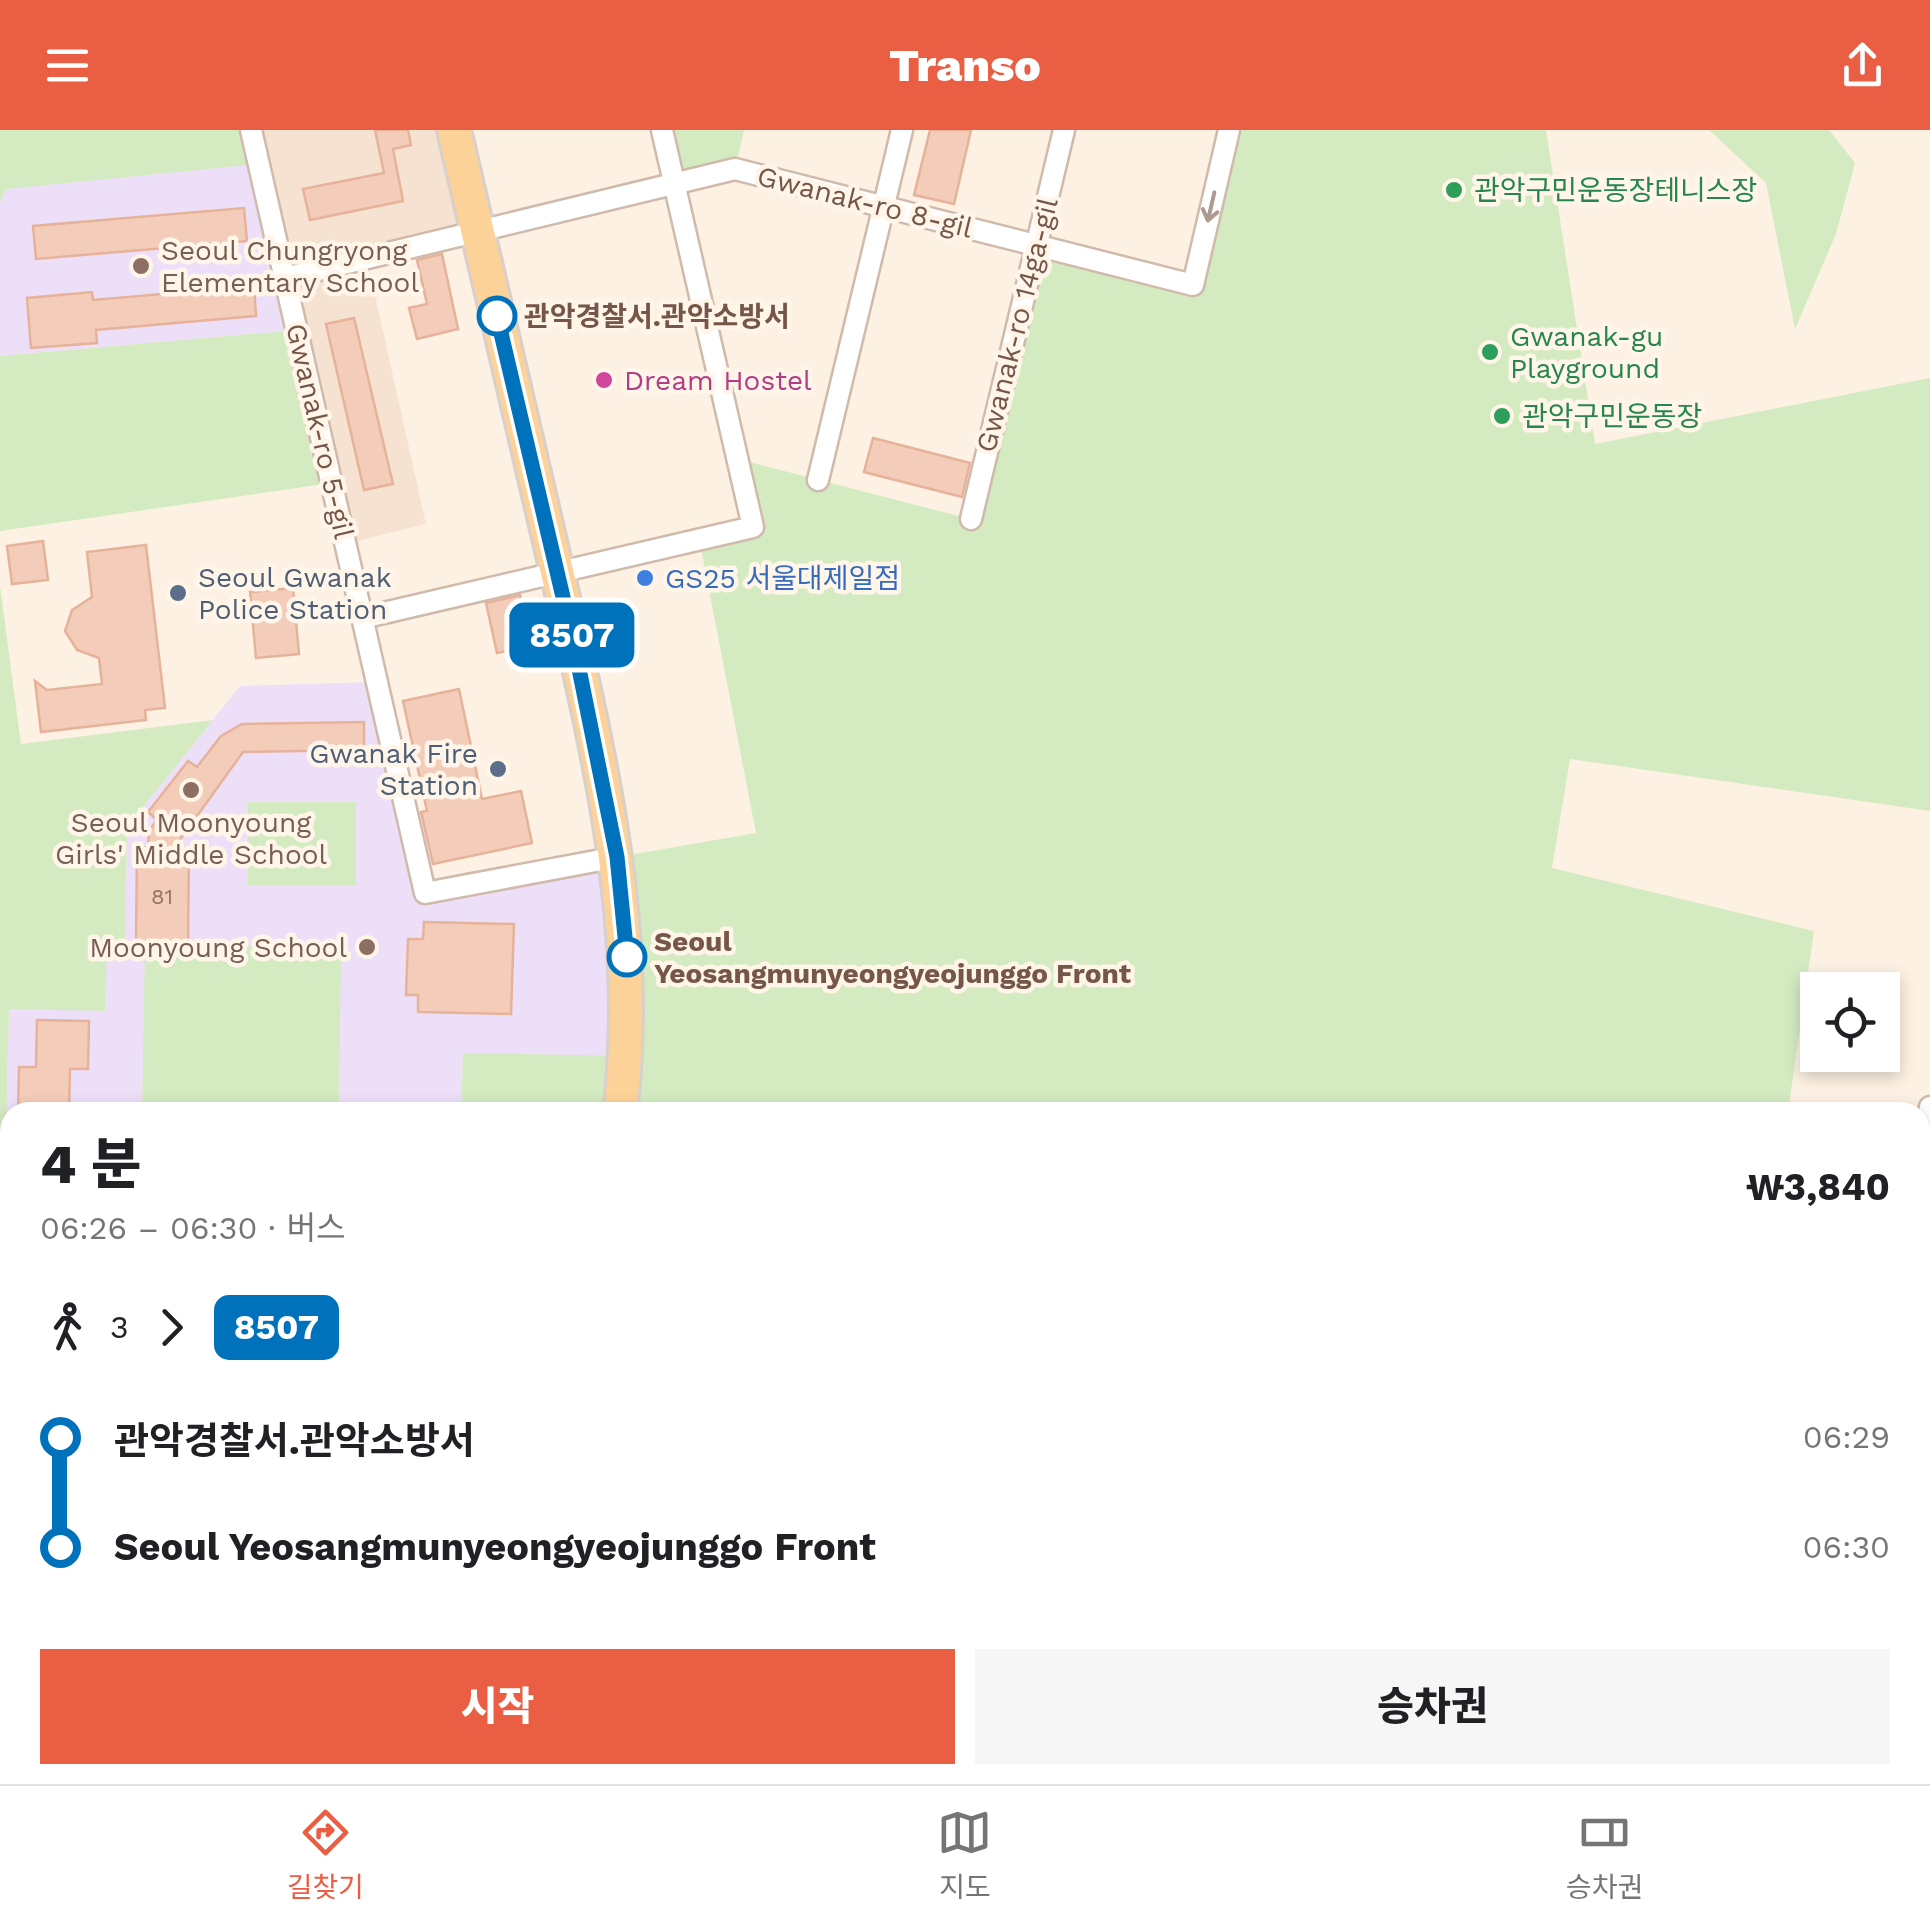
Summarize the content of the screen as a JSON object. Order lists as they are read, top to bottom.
{
  "streets": {
    "street": ["Gwanak-ro 8-gil", "Gwanak-ro 14ga-gil", "Gwanak-ro 5-gil"]
  },
  "crossings": [
    ["Gwanak-ro 8-gil", "Gwanak-ro 14ga-gil"],
    ["Gwanak-ro 8-gil", "Gwanak-ro 5-gil"]
  ],
  "places": [
    "관악구민운동장테니스장",
    "Seoul Chungryong Elementary School",
    "관악경찰서.관악소방서",
    "Gwanak-gu Playground",
    "Dream Hostel",
    "관악구민운동장",
    "GS25 서울대제일점",
    "Seoul Gwanak Police Station",
    "Gwanak Fire Station",
    "Seoul Moonyoung Girls' Middle School",
    "Moonyoung School",
    "Seoul Yeosangmunyeongyeojunggo Front"
  ],
  "lines": ["bus line 8507"],
  "house_numbers": ["81"],
  "page": {
    "header": "Transo",
    "on_map": "8507",
    "heading": ["4 분", "06:26 – 06:30 · 버스", "₩3,840"],
    "legs": ["3", "8507"],
    "list": [
      {
        "name": "관악경찰서.관악소방서",
        "value": "06:29"
      },
      {
        "name": "Seoul Yeosangmunyeongyeojunggo Front",
        "value": "06:30"
      }
    ],
    "buttons": ["시작", "승차권"],
    "tabs": ["길찾기", "지도", "승차권"]
  }
}
